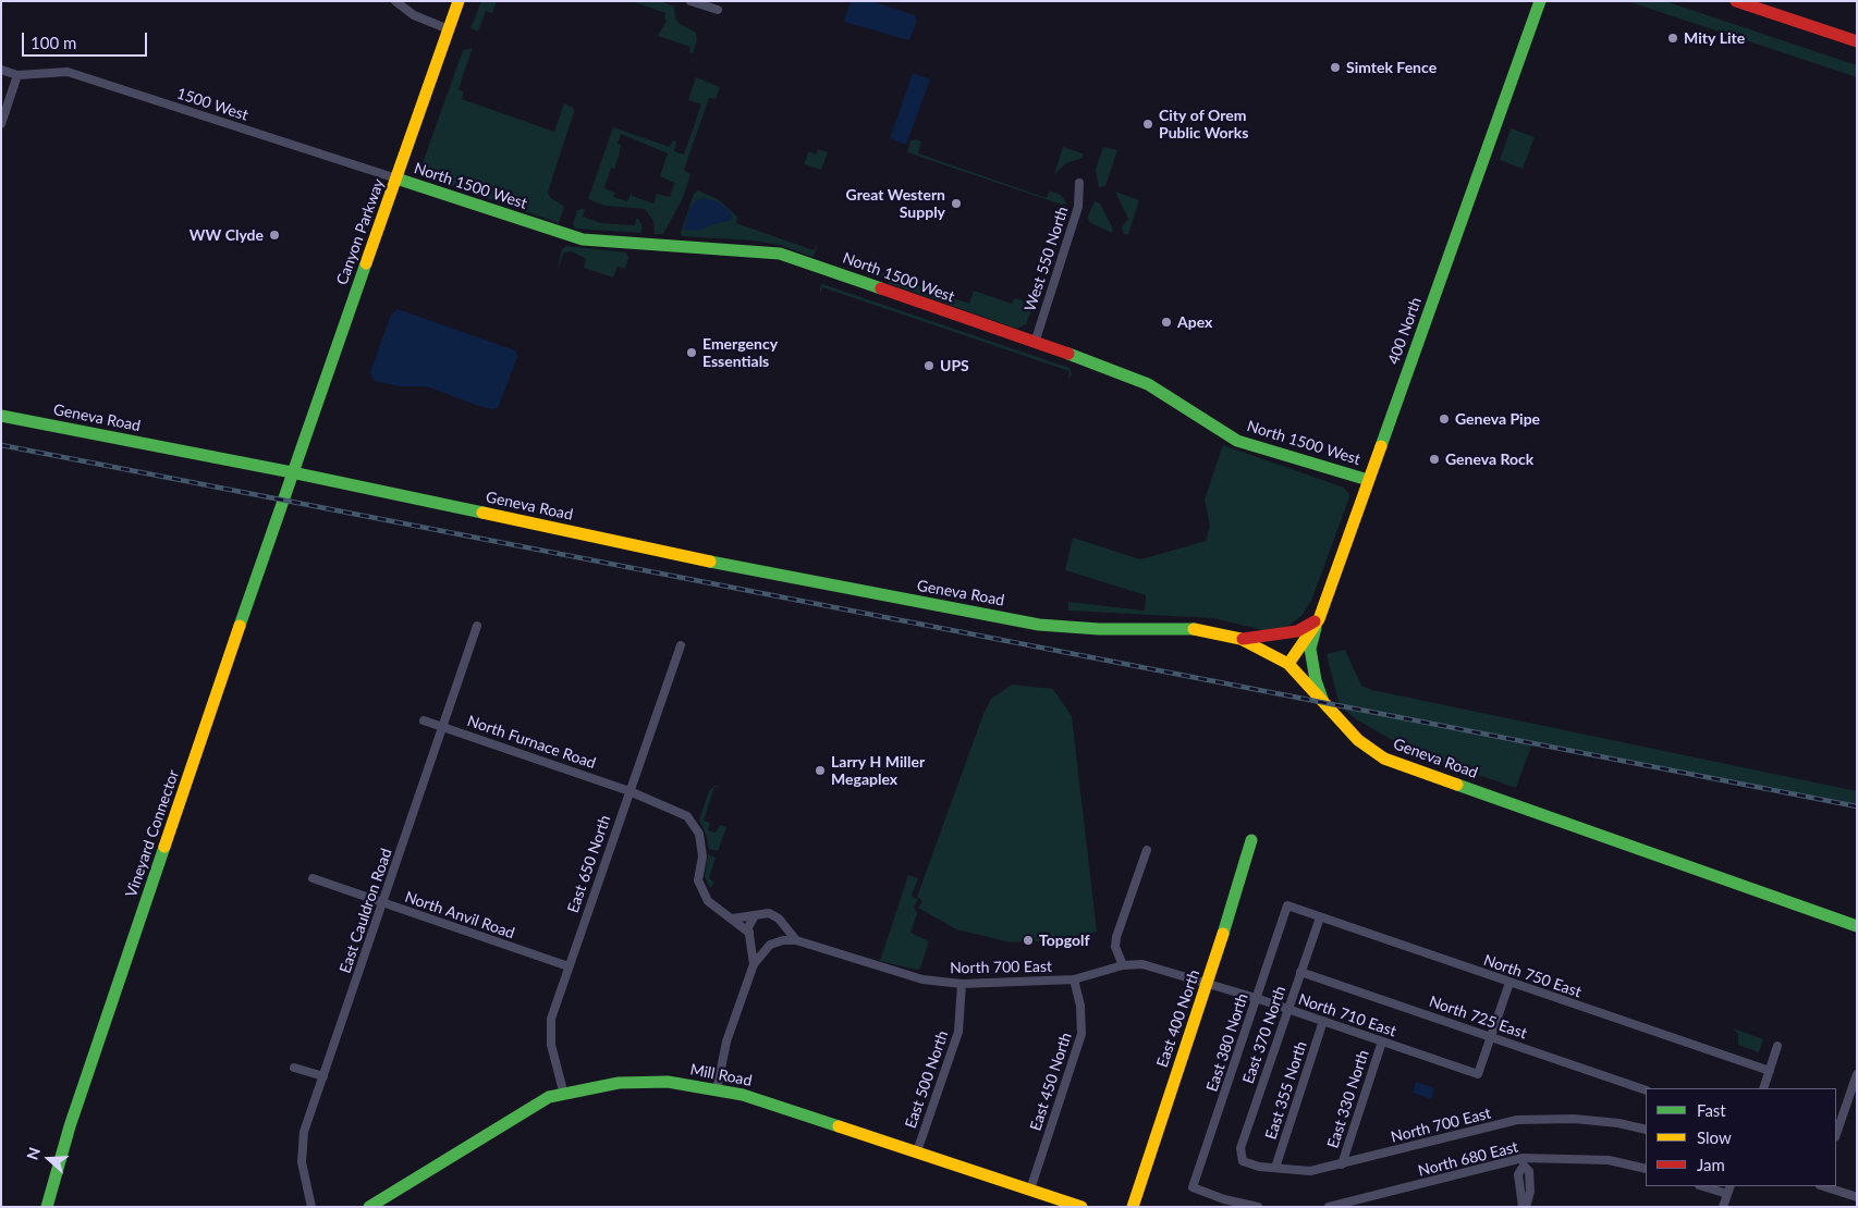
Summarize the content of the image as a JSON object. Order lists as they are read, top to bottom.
{
  "streets": {
    "main road": [
      "North 1500 West",
      "Canyon Parkway",
      "400 North",
      "Geneva Road",
      "Vineyard Connector",
      "East 400 North",
      "Mill Road"
    ],
    "street": [
      "1500 West",
      "West 550 North",
      "North Furnace Road",
      "East 650 North",
      "East Cauldron Road",
      "North Anvil Road",
      "North 700 East",
      "North 750 East",
      "North 710 East",
      "North 725 East",
      "East 370 North",
      "East 380 North",
      "East 500 North",
      "East 450 North",
      "East 355 North",
      "East 330 North",
      "North 680 East"
    ]
  },
  "crossings": [
    ["1500 West", "North 1500 West"],
    ["1500 West", "Canyon Parkway"],
    ["North 1500 West", "Canyon Parkway"],
    ["North 1500 West", "West 550 North"],
    ["North 1500 West", "400 North"],
    ["Canyon Parkway", "Geneva Road"],
    ["Canyon Parkway", "Vineyard Connector"],
    ["400 North", "Geneva Road"],
    ["Geneva Road", "Vineyard Connector"],
    ["North Furnace Road", "East 650 North"],
    ["North Furnace Road", "East Cauldron Road"],
    ["East 650 North", "North Anvil Road"],
    ["East 650 North", "Mill Road"],
    ["East Cauldron Road", "North Anvil Road"],
    ["North 700 East", "North 710 East"],
    ["North 700 East", "East 400 North"],
    ["North 700 East", "East 370 North"],
    ["North 700 East", "East 500 North"],
    ["North 700 East", "East 450 North"],
    ["North 700 East", "East 355 North"],
    ["North 700 East", "East 330 North"],
    ["North 750 East", "East 370 North"],
    ["North 750 East", "East 380 North"],
    ["North 710 East", "North 725 East"],
    ["North 710 East", "East 400 North"],
    ["North 710 East", "East 370 North"],
    ["North 710 East", "East 380 North"],
    ["North 710 East", "East 355 North"],
    ["North 710 East", "East 330 North"],
    ["North 725 East", "East 370 North"],
    ["Mill Road", "East 500 North"],
    ["Mill Road", "East 450 North"]
  ],
  "places": [
    "Mity Lite",
    "Simtek Fence",
    "City of Orem Public Works",
    "Great Western Supply",
    "WW Clyde",
    "Apex",
    "Emergency Essentials",
    "UPS",
    "Geneva Pipe",
    "Geneva Rock",
    "Larry H Miller Megaplex",
    "Topgolf"
  ],
  "legend": ["Fast", "Slow", "Jam"],
  "scale_bar": "100 m",
  "north": "left"
}
